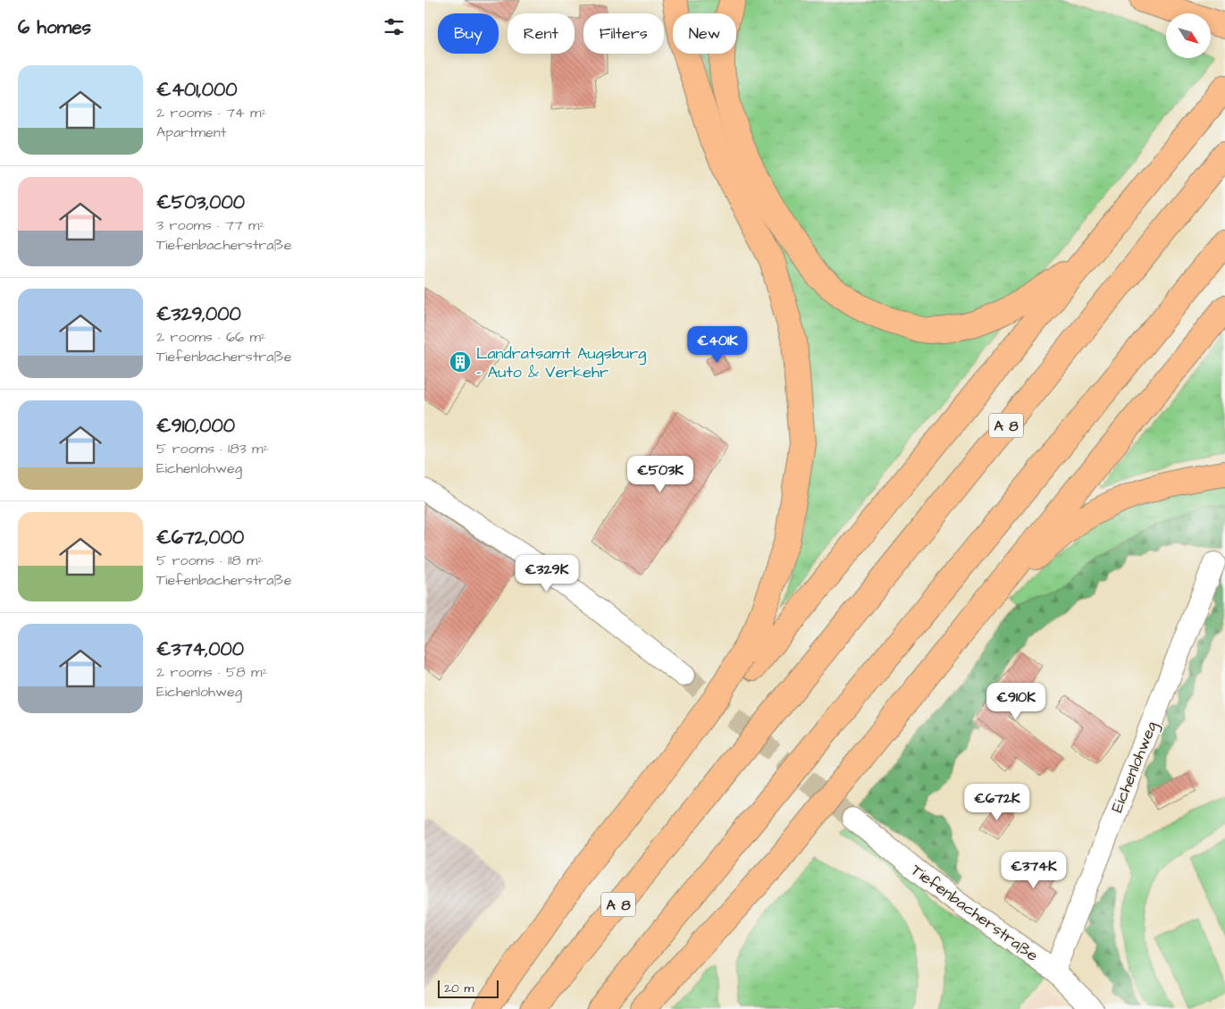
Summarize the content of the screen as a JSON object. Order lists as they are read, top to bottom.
{
  "streets": {
    "highway": ["A 8"],
    "street": ["Eichenlohweg", "Tiefenbacherstraße"]
  },
  "crossings": [
    ["Eichenlohweg", "Tiefenbacherstraße"]
  ],
  "places": {
    "building": ["Landratsamt Augsburg - Auto & Verkehr"]
  },
  "scale_bar": "20 m",
  "north": "bottom right",
  "page": {
    "heading": "6 homes",
    "chip": [
      "Buy",
      "Rent",
      "Filters",
      "New"
    ],
    "list": [
      {
        "name": "€401,000",
        "note": "2 rooms · 74 m² · Apartment"
      },
      {
        "name": "€503,000",
        "note": "3 rooms · 77 m² · Tiefenbacherstraße"
      },
      {
        "name": "€329,000",
        "note": "2 rooms · 66 m² · Tiefenbacherstraße"
      },
      {
        "name": "€910,000",
        "note": "5 rooms · 183 m² · Eichenlohweg"
      },
      {
        "name": "€672,000",
        "note": "5 rooms · 118 m² · Tiefenbacherstraße"
      },
      {
        "name": "€374,000",
        "note": "2 rooms · 58 m² · Eichenlohweg"
      }
    ],
    "price": [
      "€401K",
      "€503K",
      "€329K",
      "€910K",
      "€672K",
      "€374K"
    ],
    "scale": "20 m"
  }
}
